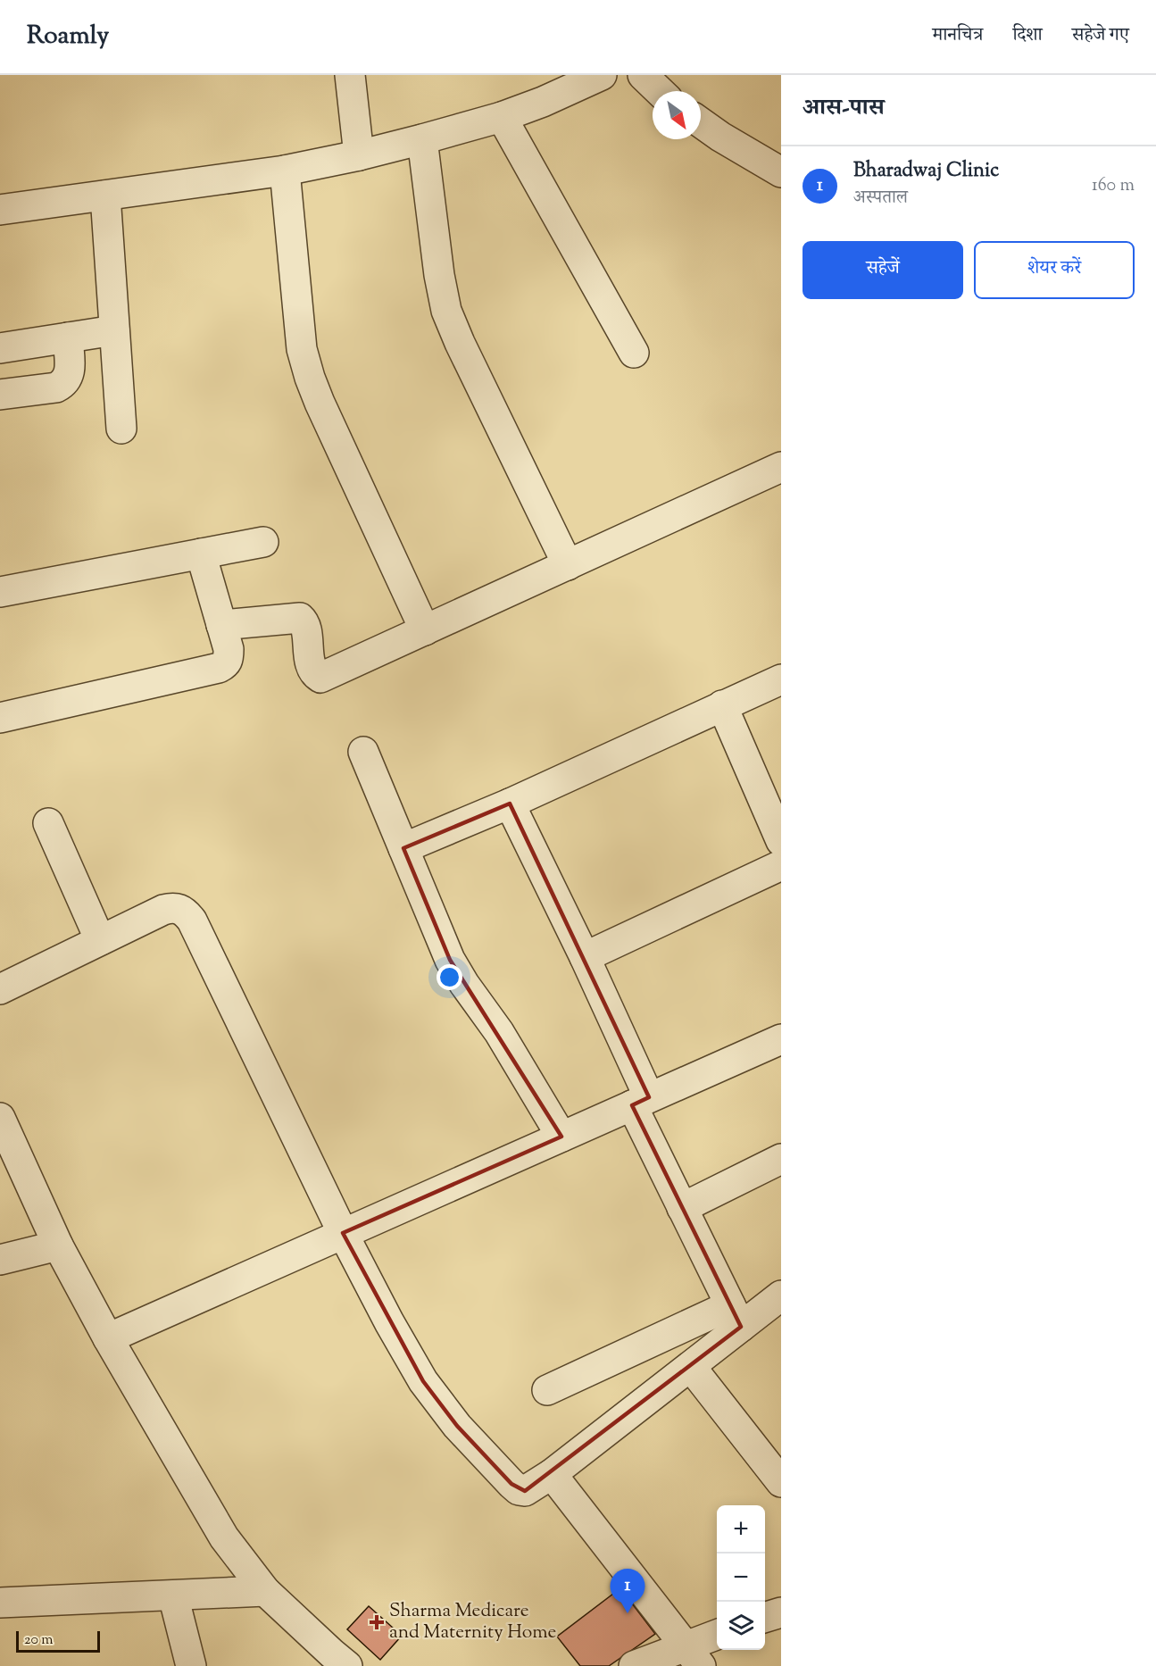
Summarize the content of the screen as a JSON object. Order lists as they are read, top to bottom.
{
  "places": {
    "health": ["Sharma Medicare and Maternity Home"]
  },
  "scale_bar": "20 m",
  "north": "bottom right",
  "page": {
    "header": "Roamly",
    "nav": ["मानचित्र", "दिशा", "सहेजे गए"],
    "heading": "आस-पास",
    "list": [
      {
        "mark": "1",
        "name": "Bharadwaj Clinic",
        "note": "अस्पताल",
        "value": "160 m"
      }
    ],
    "buttons": ["सहेजें", "शेयर करें"],
    "map_buttons": ["+", "−"],
    "pins": "1",
    "scale": "20 m"
  }
}
